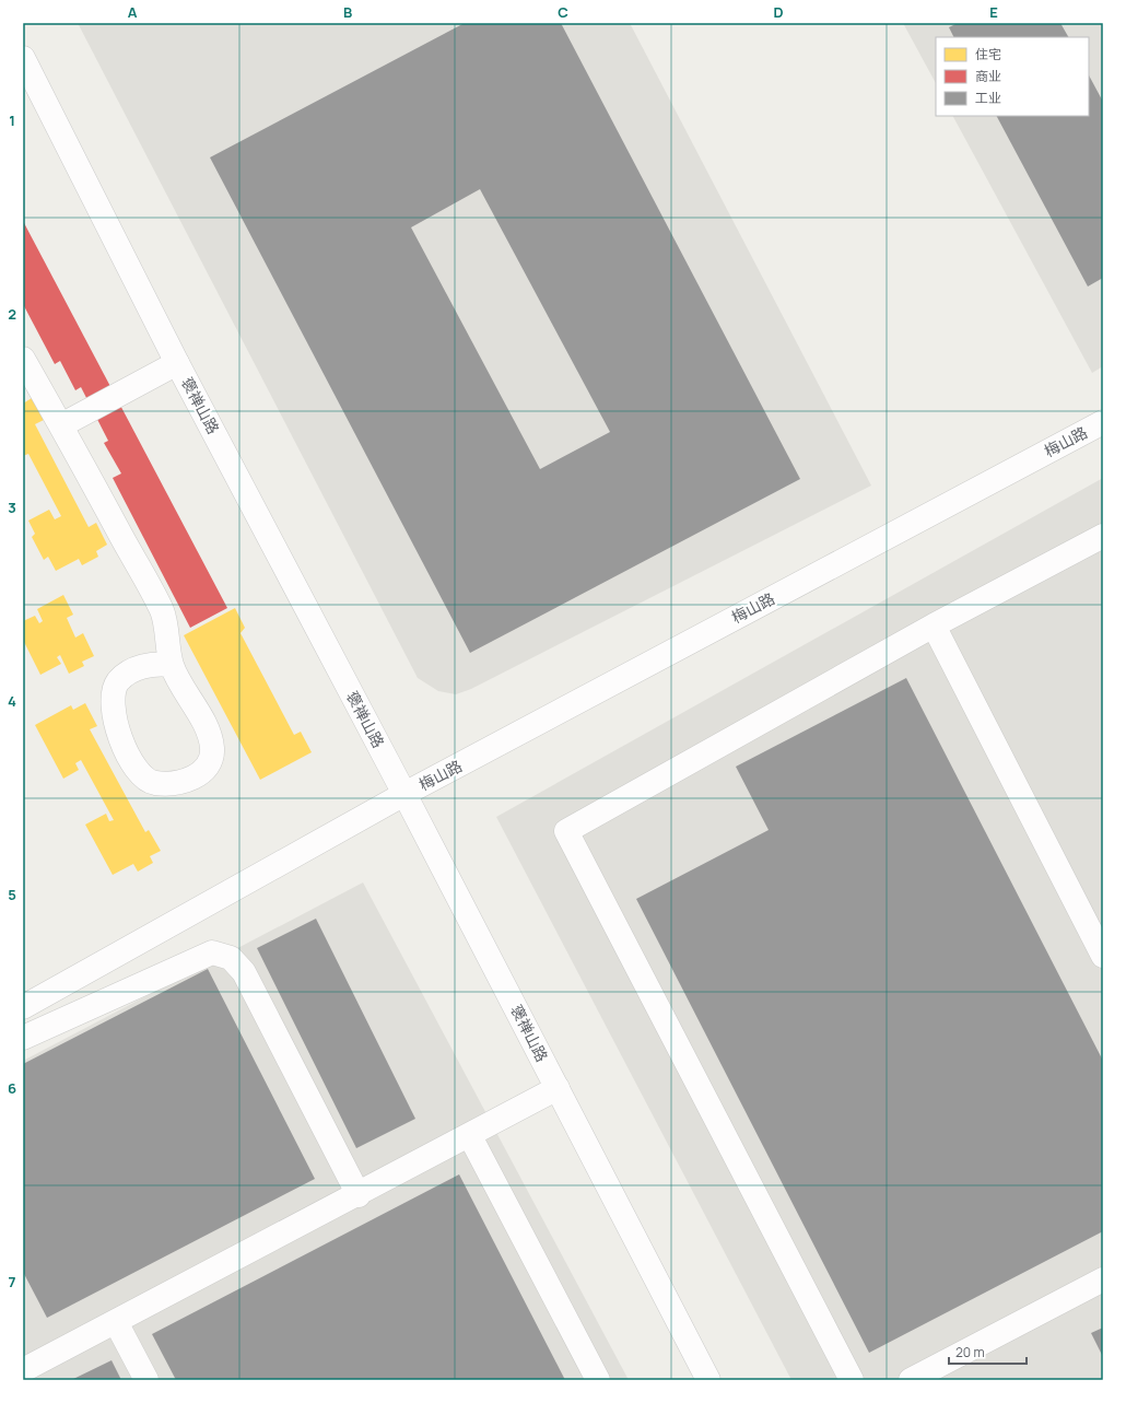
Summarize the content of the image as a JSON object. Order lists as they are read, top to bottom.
{
  "streets": {
    "street": ["褒禅山路", "梅山路"]
  },
  "crossings": [
    ["褒禅山路", "梅山路"]
  ],
  "legend": ["住宅", "商业", "工业"],
  "scale_bar": "20 m",
  "grid": {
    "columns": [
      "A",
      "B",
      "C",
      "D",
      "E"
    ],
    "rows": [
      "1",
      "2",
      "3",
      "4",
      "5",
      "6",
      "7"
    ]
  }
}
